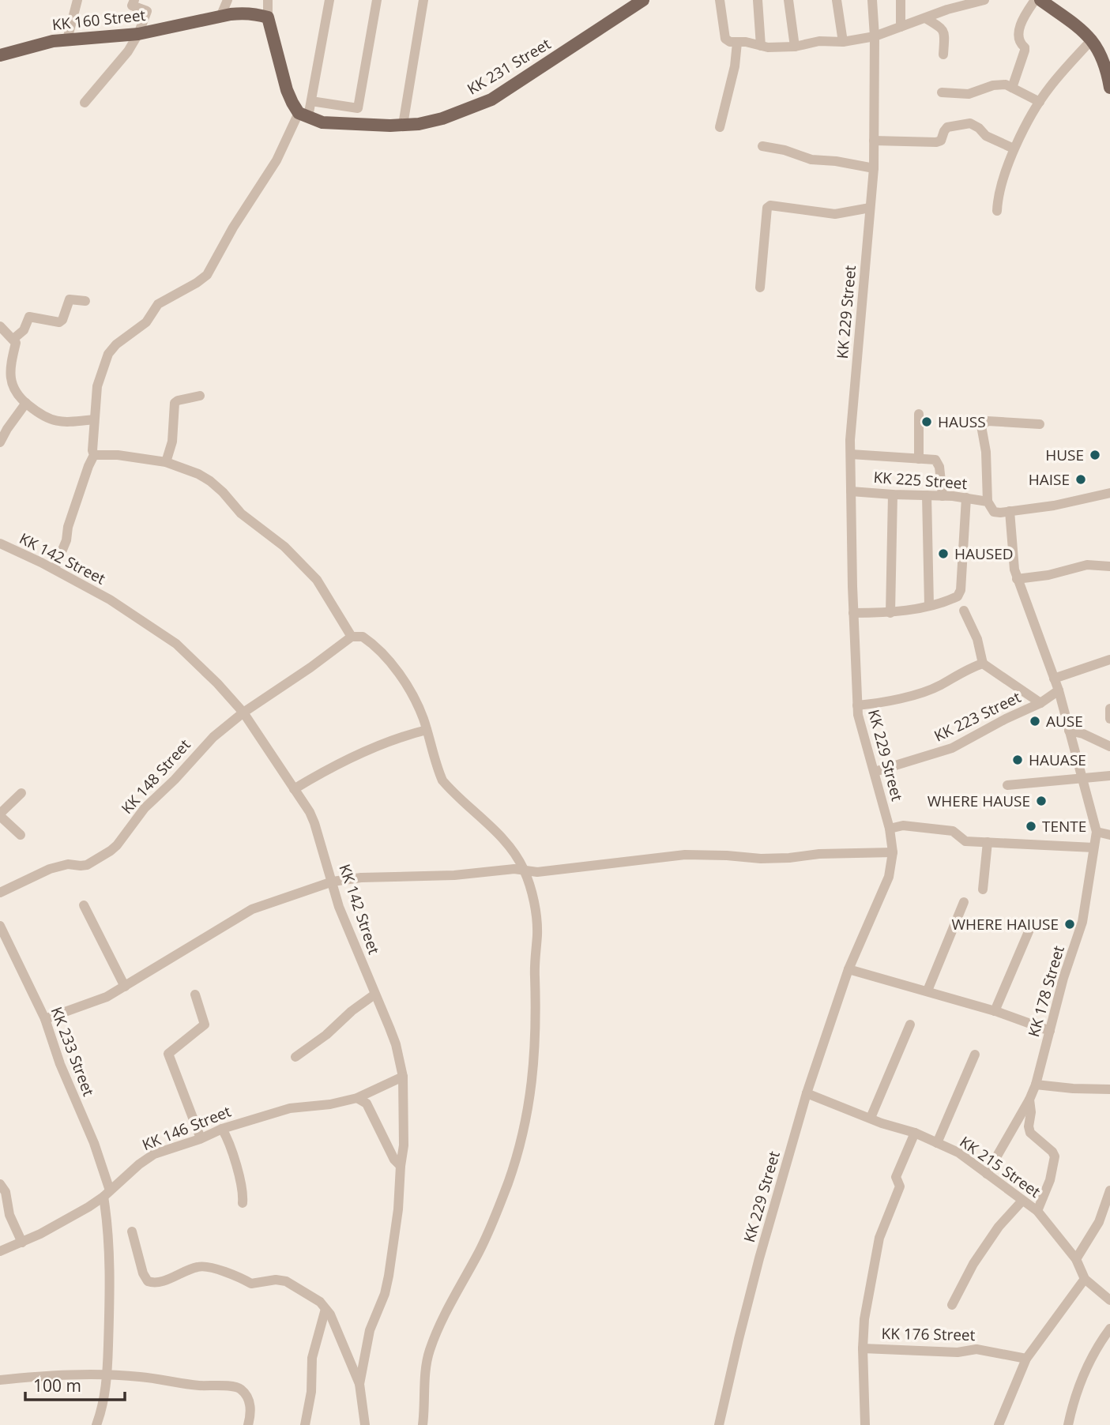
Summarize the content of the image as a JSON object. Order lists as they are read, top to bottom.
{
  "streets": {
    "main road": ["KK 160 Street", "KK 231 Street"],
    "street": [
      "KK 229 Street",
      "KK 225 Street",
      "KK 142 Street",
      "KK 223 Street",
      "KK 148 Street",
      "KK 178 Street",
      "KK 233 Street",
      "KK 146 Street",
      "KK 215 Street",
      "KK 176 Street"
    ]
  },
  "crossings": [
    ["KK 229 Street", "KK 225 Street"],
    ["KK 229 Street", "KK 223 Street"],
    ["KK 229 Street", "KK 215 Street"],
    ["KK 225 Street", "KK 178 Street"],
    ["KK 142 Street", "KK 148 Street"],
    ["KK 142 Street", "KK 146 Street"],
    ["KK 223 Street", "KK 178 Street"],
    ["KK 178 Street", "KK 215 Street"],
    ["KK 233 Street", "KK 146 Street"]
  ],
  "places": [
    "HAUSS",
    "HUSE",
    "HAISE",
    "HAUSED",
    "AUSE",
    "HAUASE",
    "WHERE HAUSE",
    "TENTE",
    "WHERE HAIUSE"
  ],
  "scale_bar": "100 m"
}
